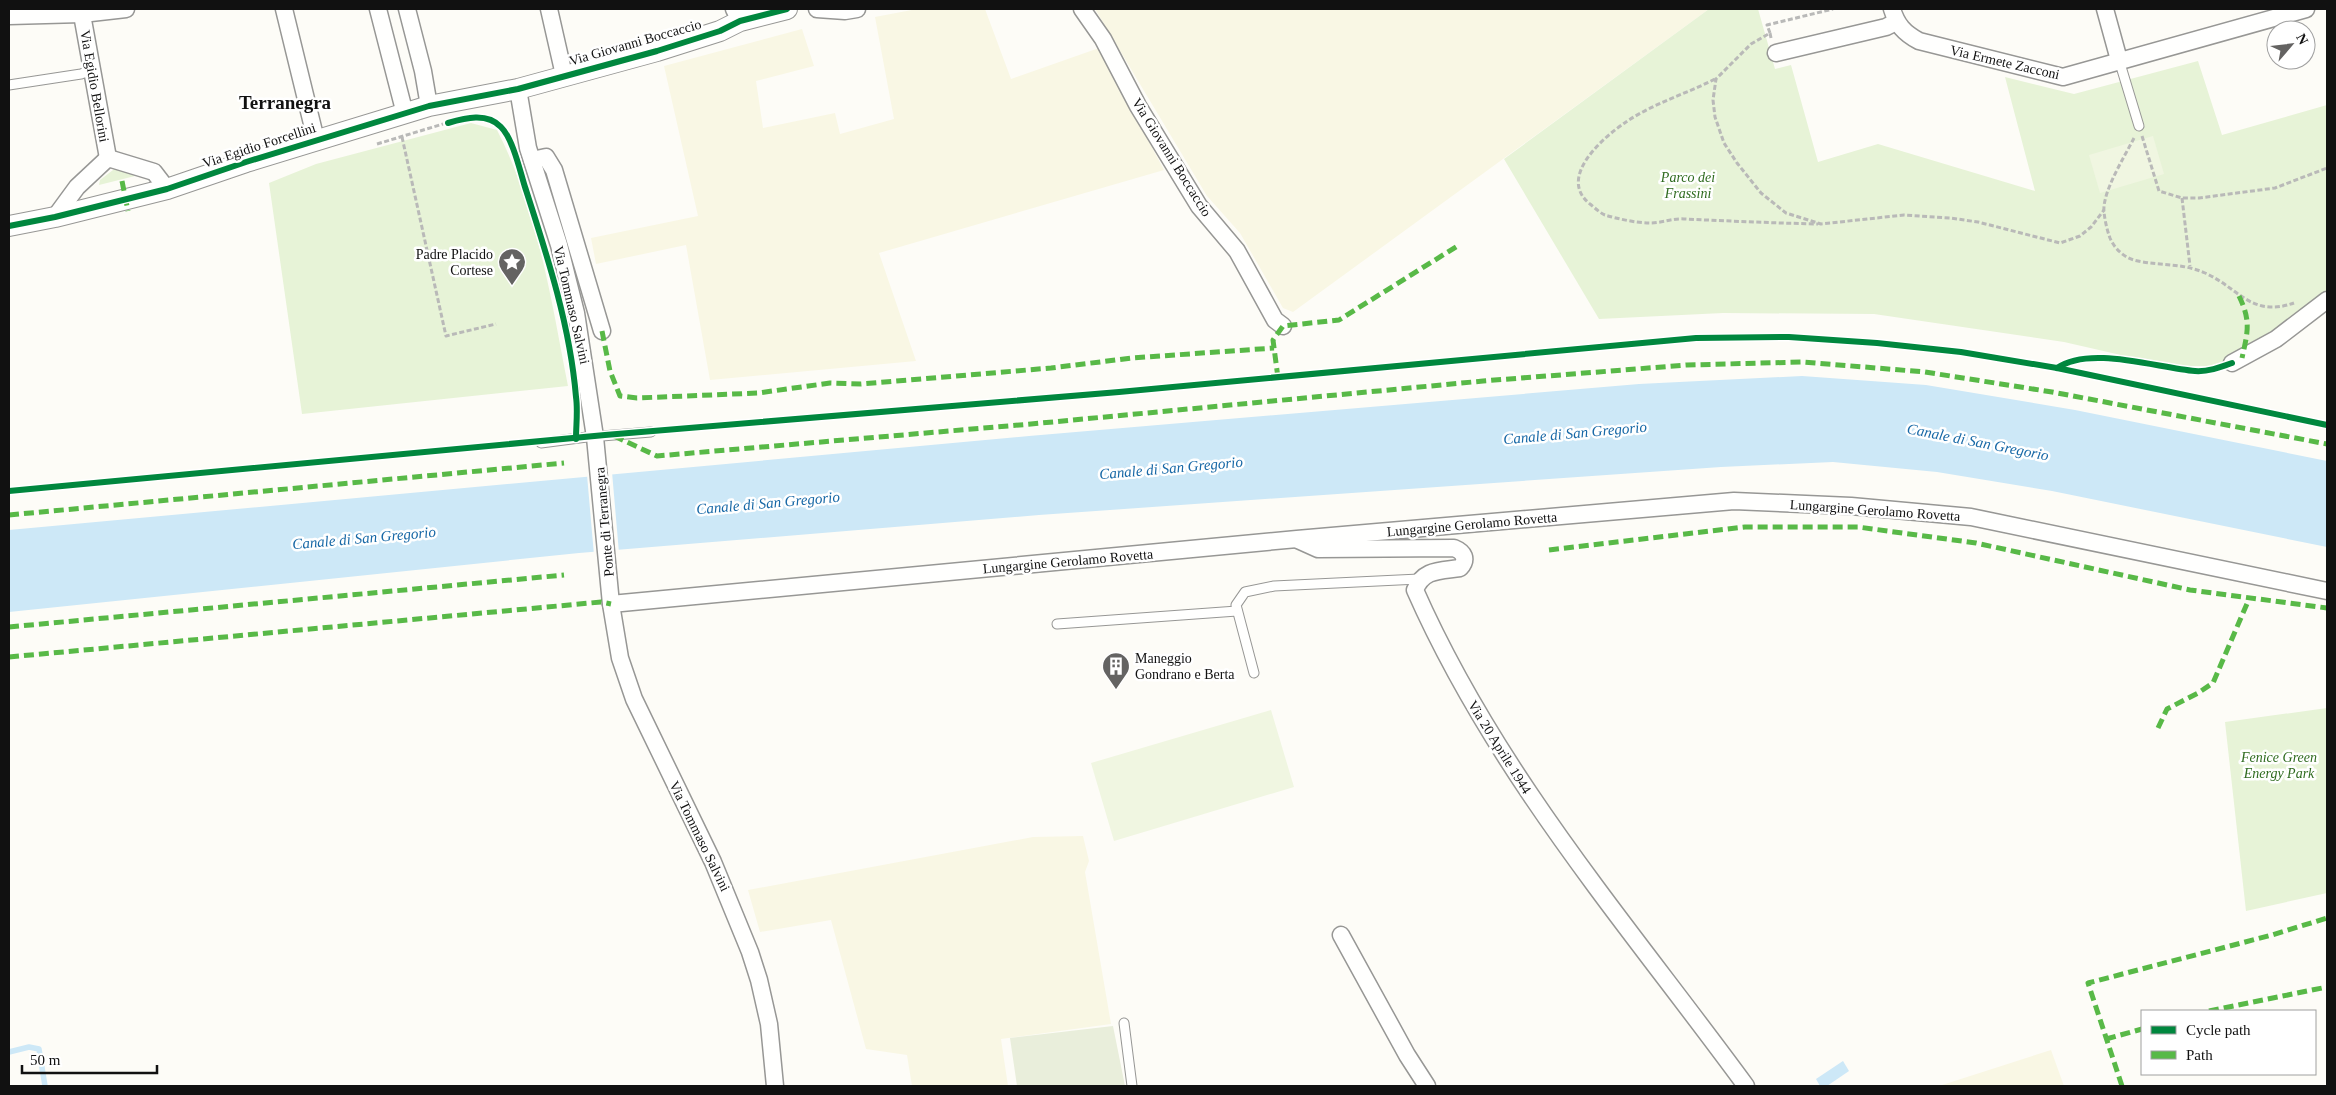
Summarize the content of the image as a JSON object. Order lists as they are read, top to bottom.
{
  "streets": {
    "street": [
      "Via Giovanni Boccaccio",
      "Via Ermete Zacconi",
      "Via Egidio Bellorini",
      "Via Egidio Forcellini",
      "Via Tommaso Salvini",
      "Lungargine Gerolamo Rovetta",
      "Ponte di Terranegra",
      "Via 20 Aprile 1944"
    ]
  },
  "crossings": [
    ["Via Giovanni Boccaccio", "Via Egidio Forcellini"],
    ["Via Giovanni Boccaccio", "Via Tommaso Salvini"],
    ["Via Egidio Bellorini", "Via Egidio Forcellini"],
    ["Via Egidio Forcellini", "Via Tommaso Salvini"],
    ["Via Tommaso Salvini", "Lungargine Gerolamo Rovetta"],
    ["Via Tommaso Salvini", "Ponte di Terranegra"],
    ["Lungargine Gerolamo Rovetta", "Ponte di Terranegra"]
  ],
  "districts": ["Terranegra"],
  "water": ["Canale di San Gregorio"],
  "parks": ["Parco dei Frassini", "Fenice Green Energy Park"],
  "places": {
    "place": ["Padre Placido Cortese"],
    "building": ["Maneggio Gondrano e Berta"]
  },
  "legend": ["Cycle path", "Path"],
  "scale_bar": "50 m",
  "north": "top right"
}
